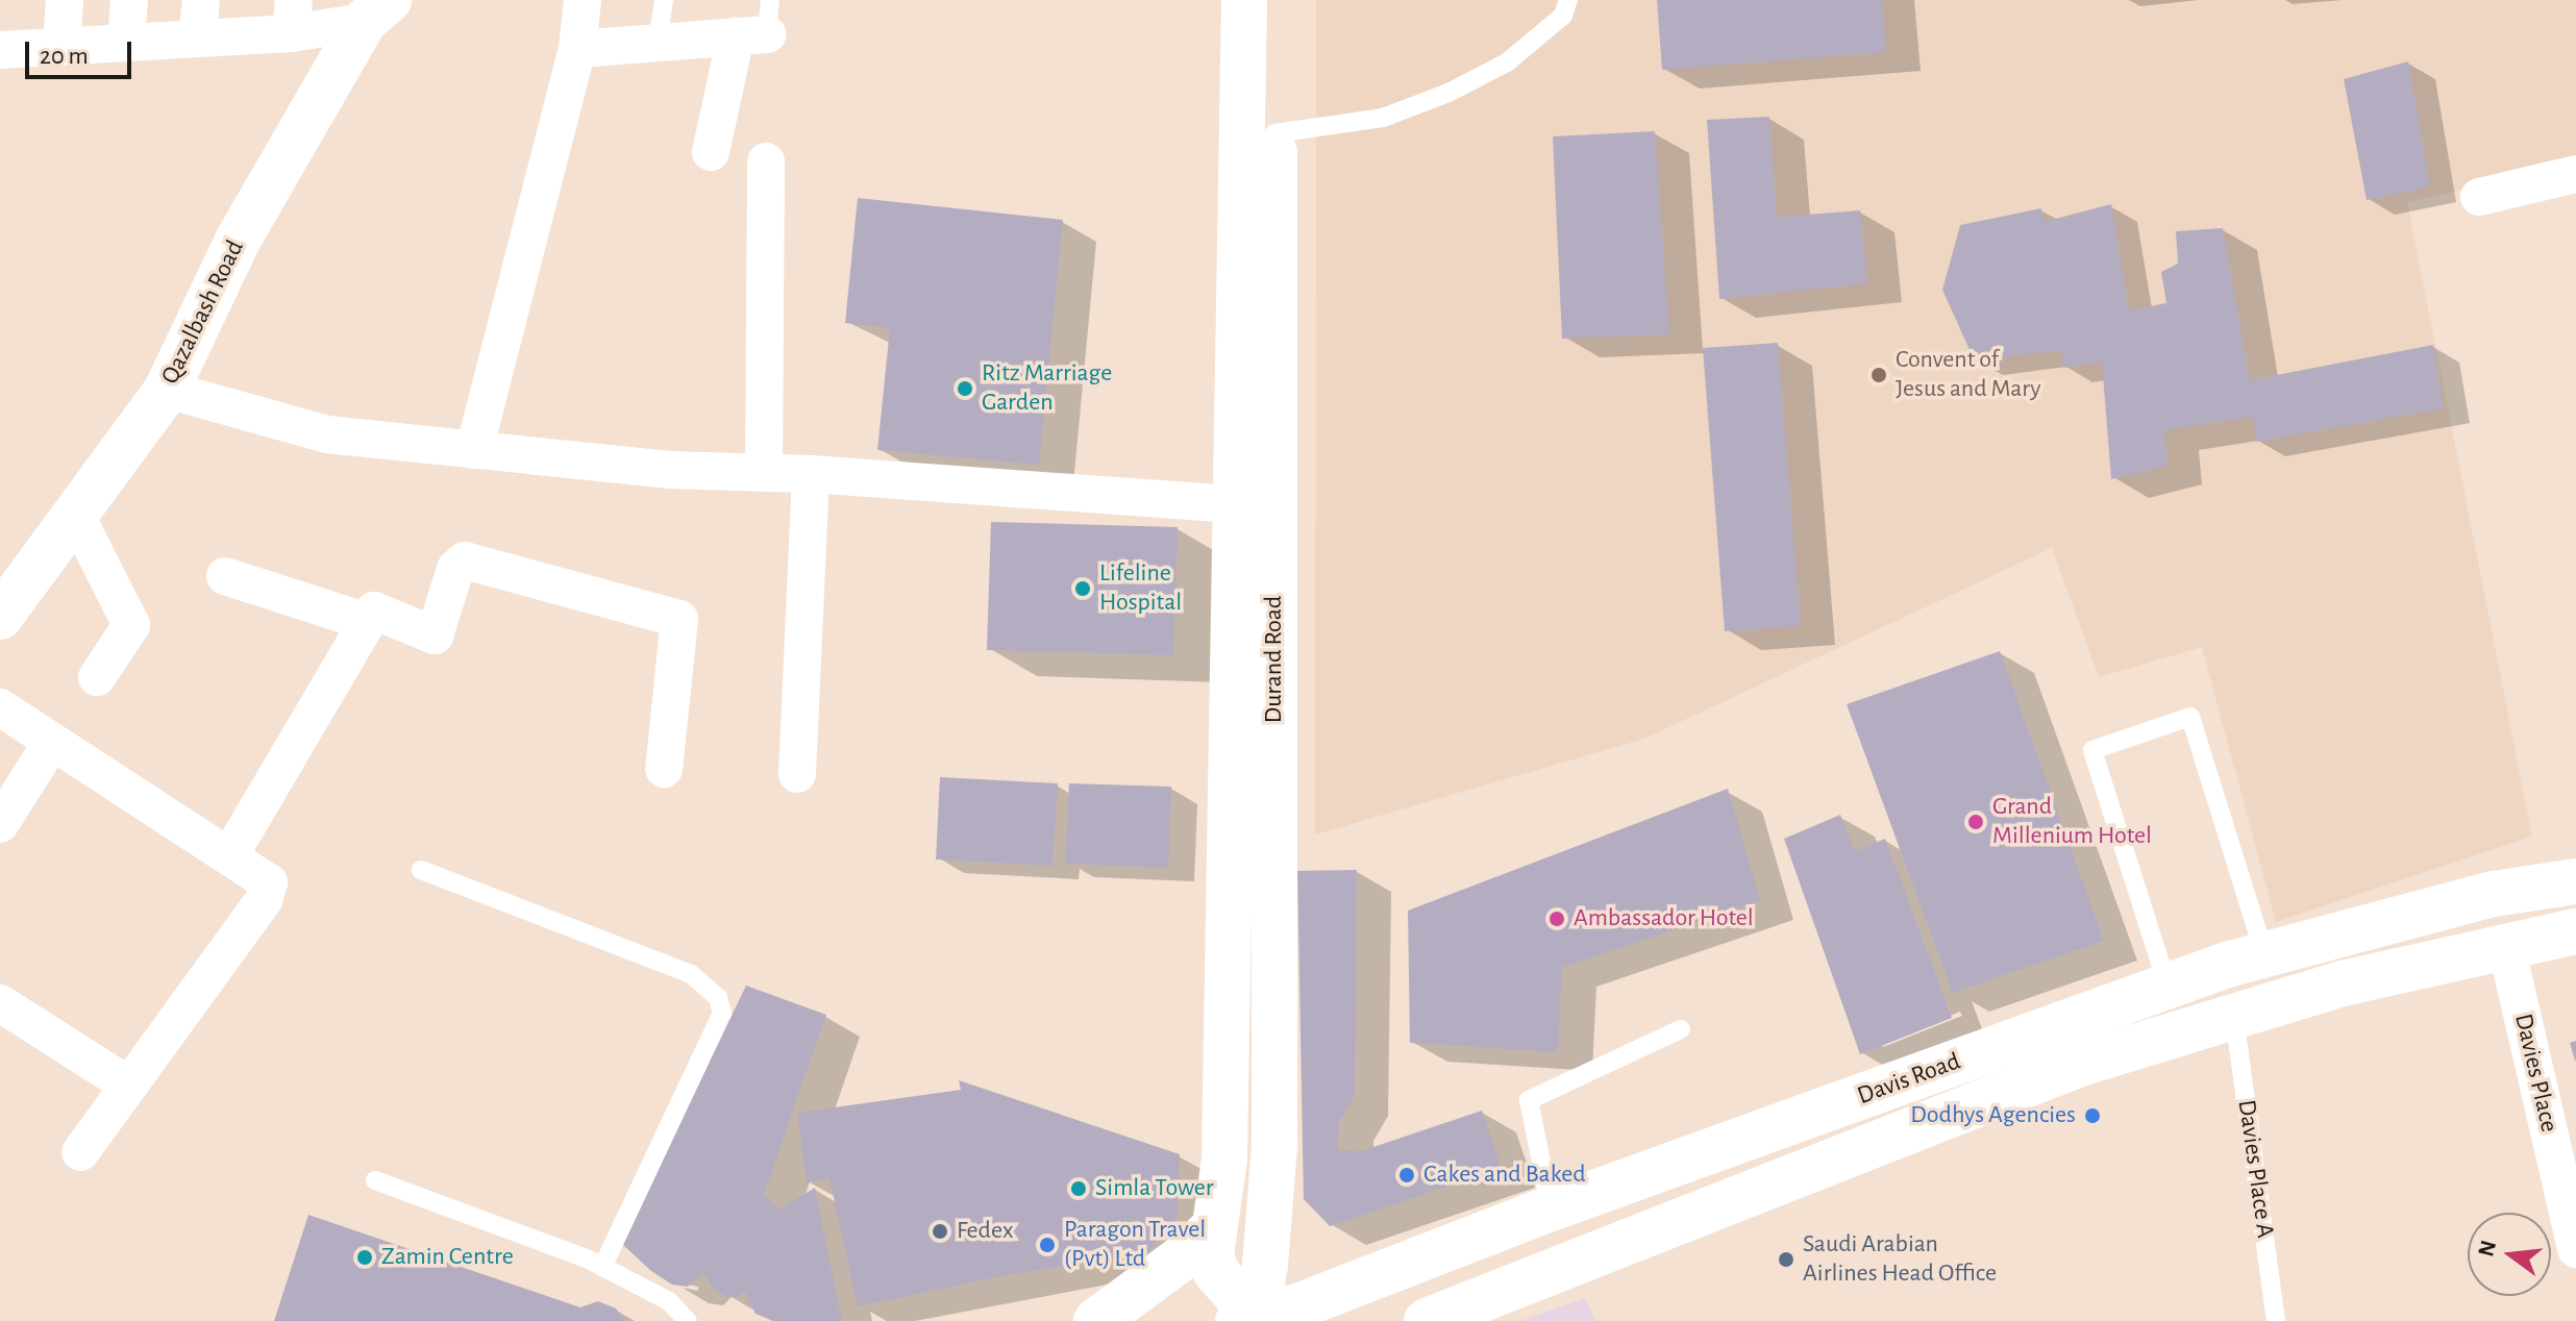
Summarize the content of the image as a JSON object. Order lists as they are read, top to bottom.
{
  "streets": {
    "main road": ["Qazalbash Road", "Durand Road", "Davis Road"],
    "street": ["Davies Place"],
    "lane": ["Davies Place A"]
  },
  "crossings": [
    ["Durand Road", "Davis Road"],
    ["Davies Place", "Davis Road"],
    ["Davis Road", "Davies Place A"]
  ],
  "places": [
    "Convent of Jesus and Mary",
    "Ritz Marriage Garden",
    "Lifeline Hospital",
    "Grand Millenium Hotel",
    "Ambassador Hotel",
    "Dodhys Agencies",
    "Cakes and Baked",
    "Simla Tower",
    "Fedex",
    "Paragon Travel (Pvt) Ltd",
    "Zamin Centre",
    "Saudi Arabian Airlines Head Office"
  ],
  "scale_bar": "20 m",
  "north": "left"
}
